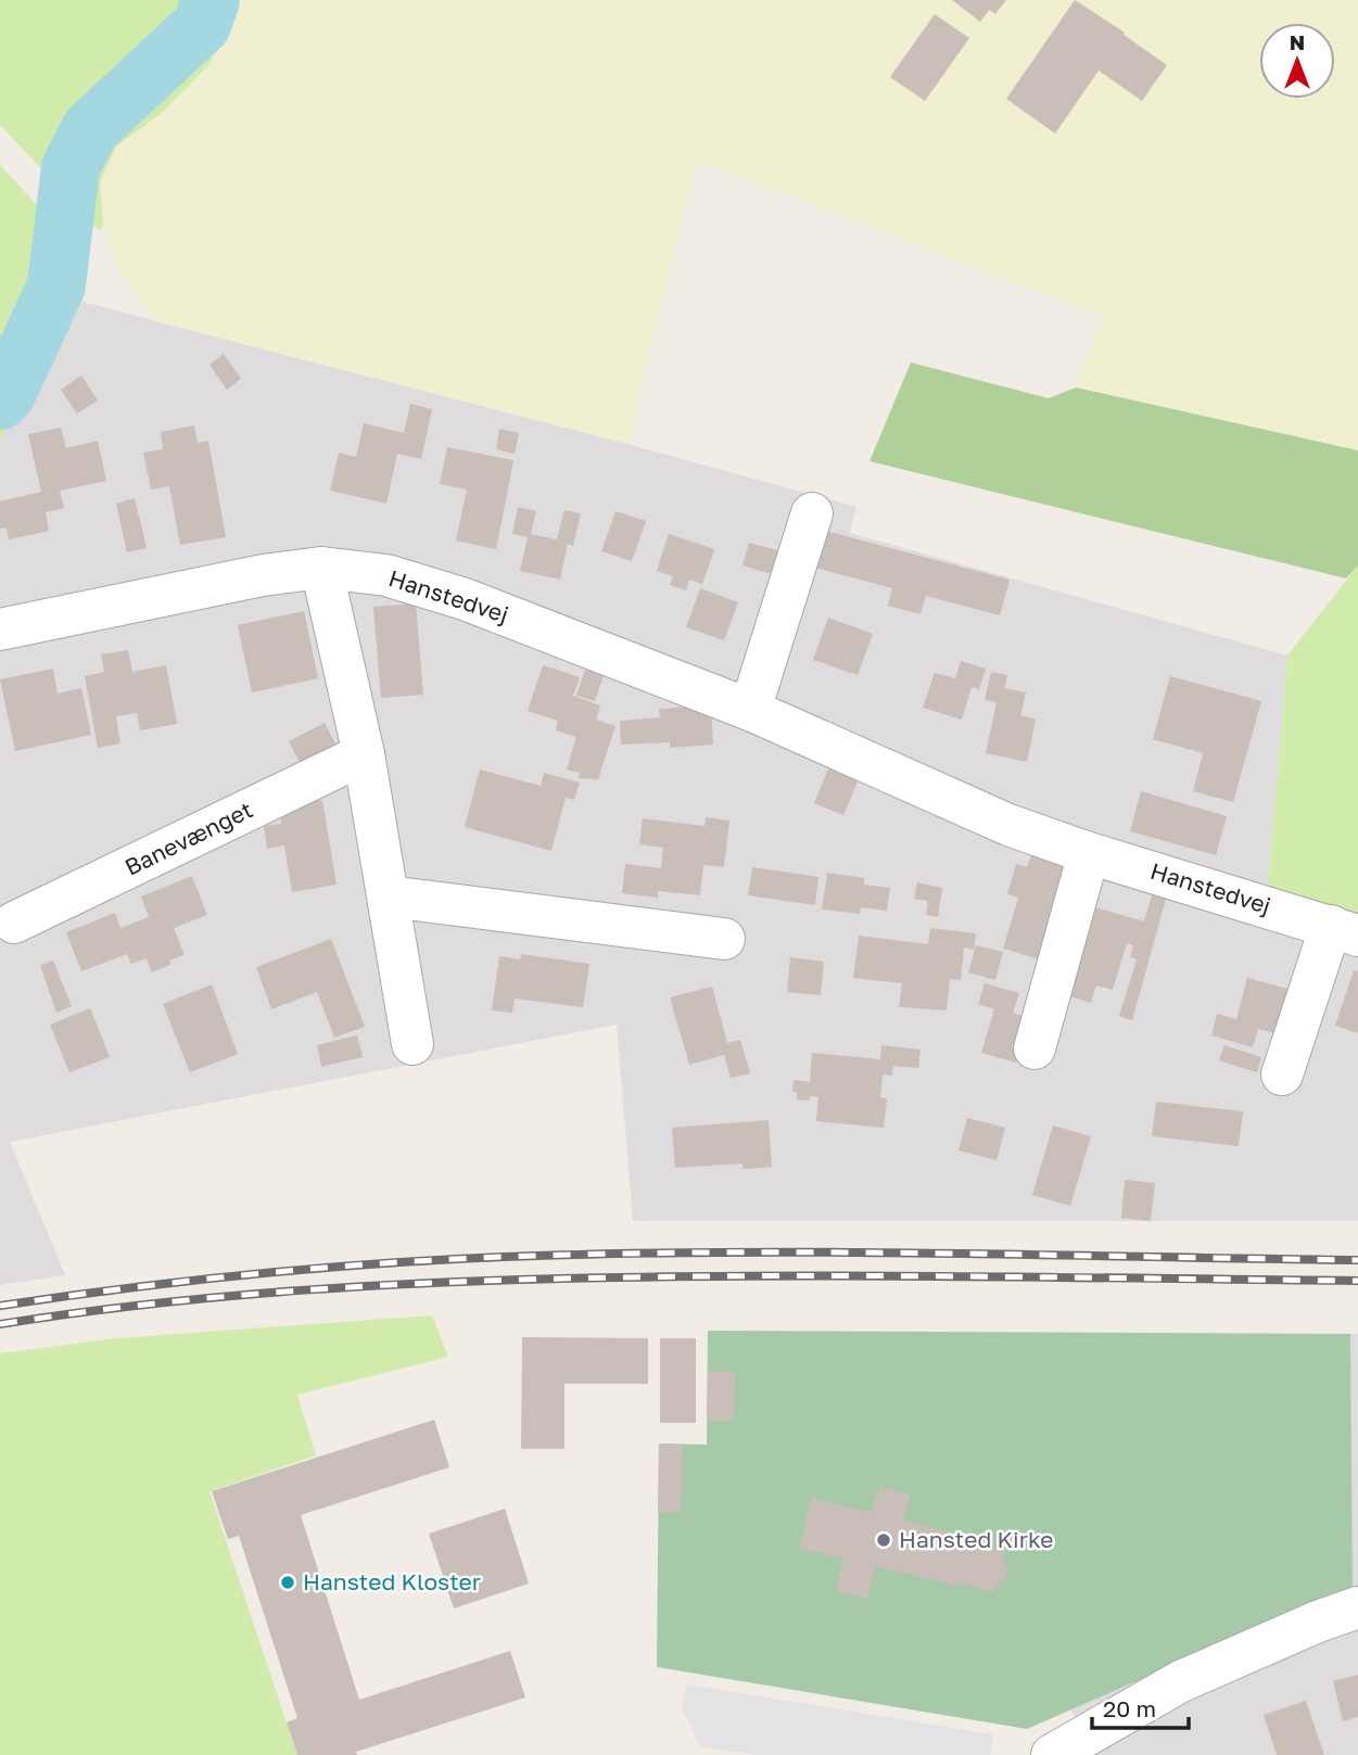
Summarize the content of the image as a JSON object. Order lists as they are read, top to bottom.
{
  "streets": {
    "street": ["Hanstedvej", "Banevænget"]
  },
  "places": ["Hansted Kirke", "Hansted Kloster"],
  "scale_bar": "20 m",
  "north": "top"
}
